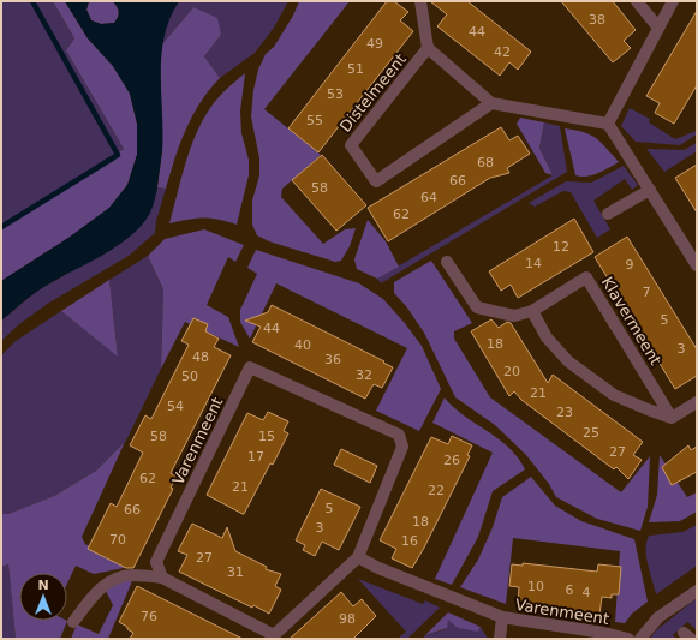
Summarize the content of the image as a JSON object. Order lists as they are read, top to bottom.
{
  "streets": {
    "street": ["Distelmeent", "Klavermeent", "Varenmeent"]
  },
  "house_numbers": [
    "38",
    "44",
    "49",
    "42",
    "51",
    "53",
    "55",
    "68",
    "66",
    "58",
    "64",
    "62",
    "12",
    "14",
    "9",
    "7",
    "5",
    "44",
    "18",
    "40",
    "3",
    "48",
    "36",
    "20",
    "32",
    "50",
    "21",
    "54",
    "23",
    "25",
    "58",
    "15",
    "27",
    "17",
    "26",
    "62",
    "21",
    "22",
    "5",
    "66",
    "18",
    "3",
    "70",
    "16",
    "27",
    "31",
    "10",
    "6",
    "4",
    "76",
    "98"
  ],
  "north": "top"
}
